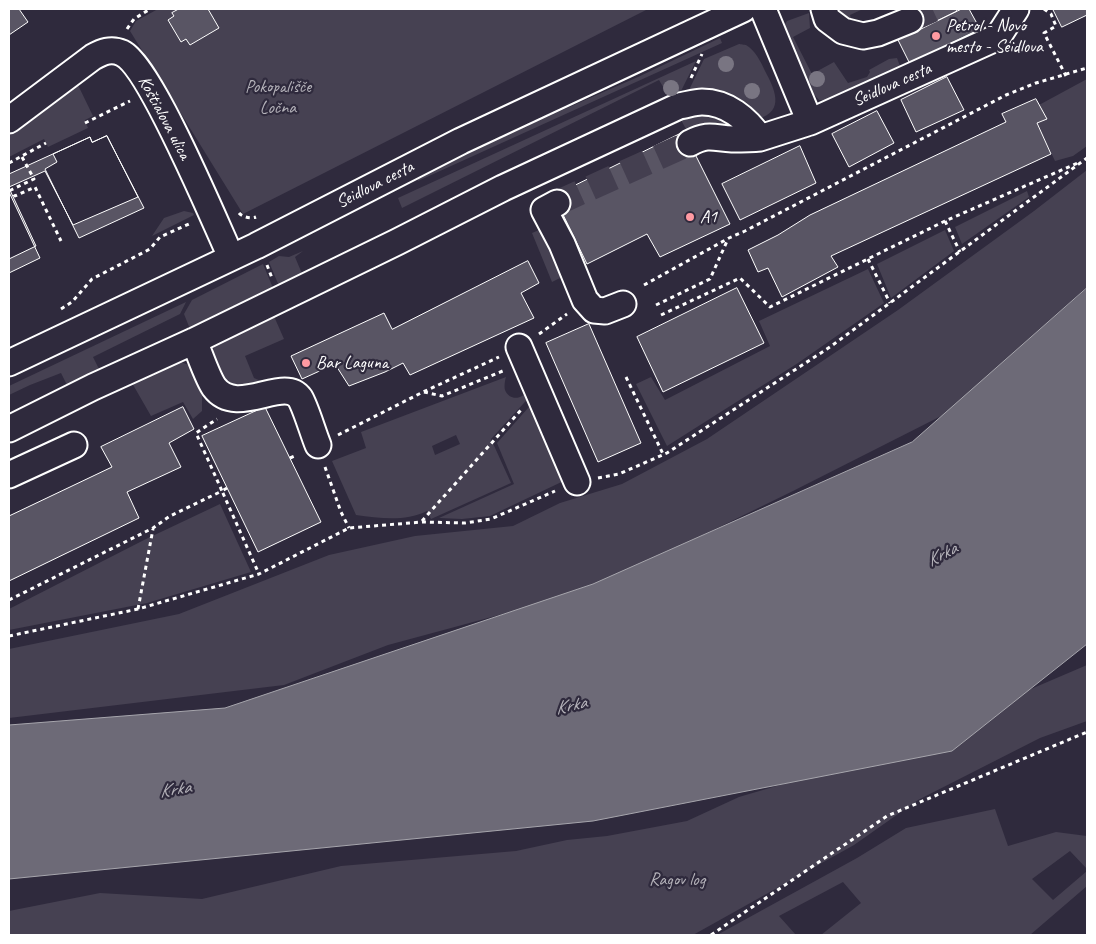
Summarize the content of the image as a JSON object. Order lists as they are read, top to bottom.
{
  "streets": {
    "street": ["Seidlova cesta", "Koštialova ulica"]
  },
  "crossings": [
    ["Seidlova cesta", "Koštialova ulica"]
  ],
  "water": ["Krka"],
  "parks": ["Pokopališče Ločna", "Ragov log"],
  "places": ["Petrol - Novo mesto - Seidlova", "A1", "Bar Laguna"]
}
